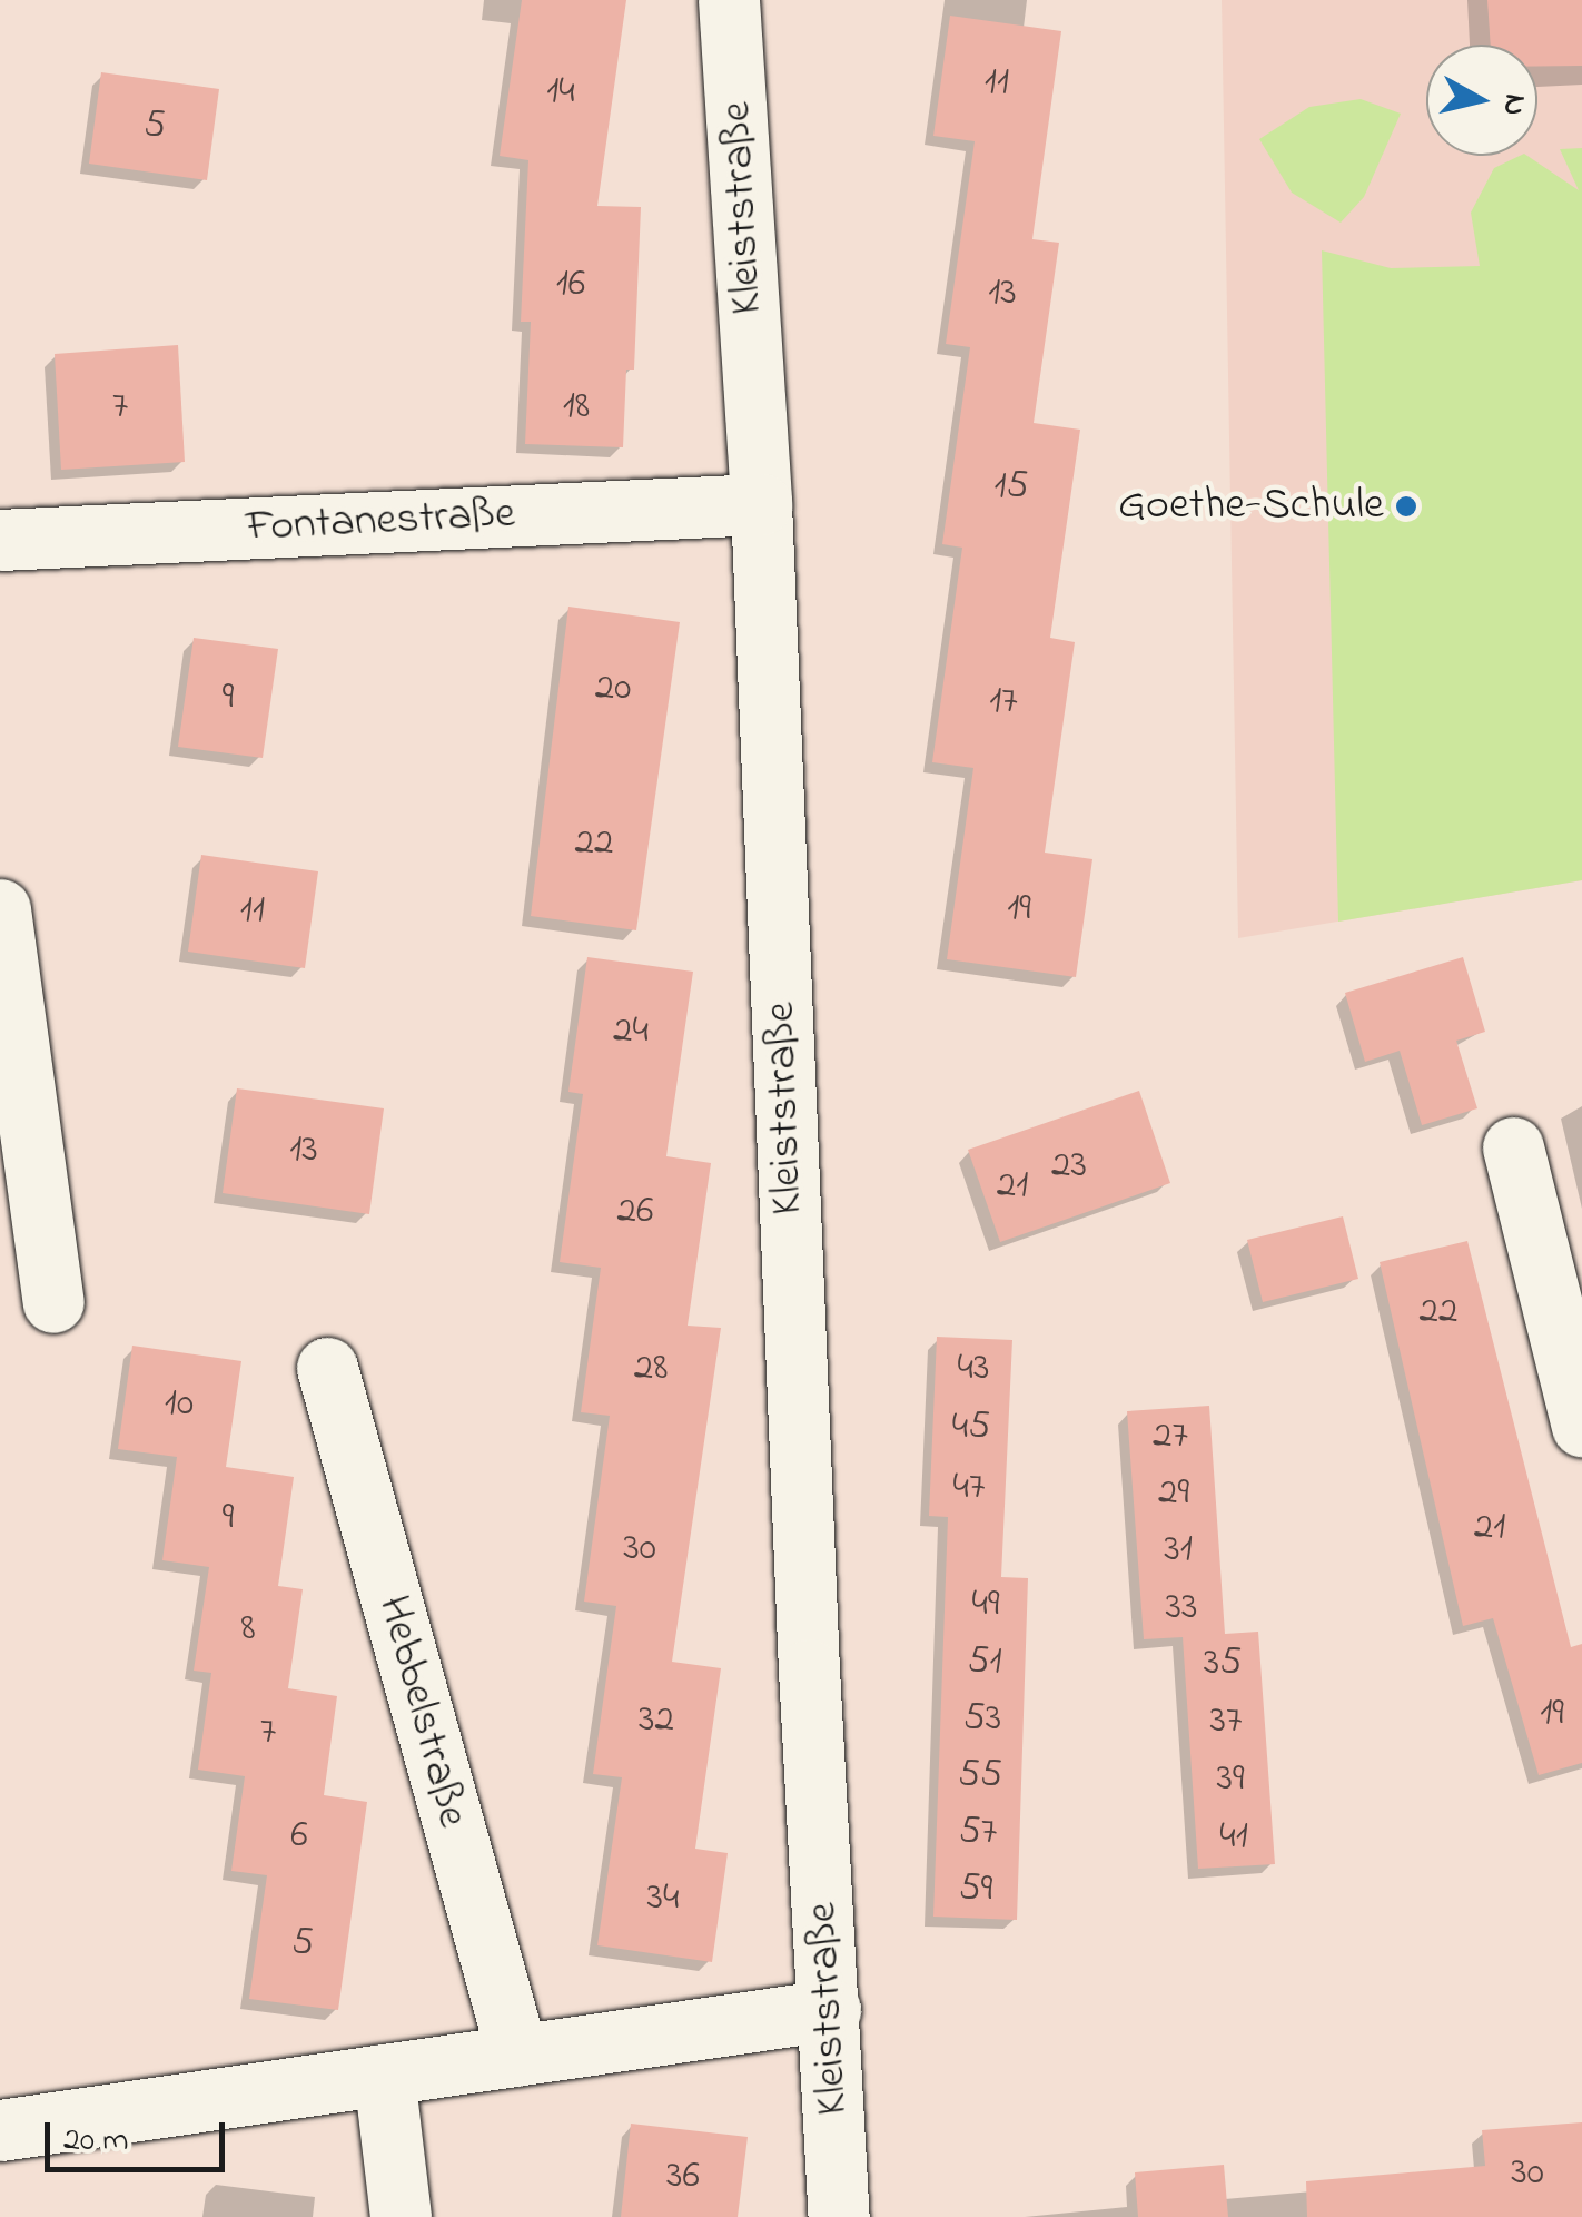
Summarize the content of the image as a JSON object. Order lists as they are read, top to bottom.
{
  "streets": {
    "street": ["Kleiststraße", "Fontanestraße", "Hebbelstraße"]
  },
  "crossings": [
    ["Kleiststraße", "Fontanestraße"]
  ],
  "places": ["Goethe-Schule"],
  "house_numbers": [
    "11",
    "14",
    "5",
    "16",
    "13",
    "7",
    "18",
    "15",
    "20",
    "9",
    "17",
    "22",
    "19",
    "11",
    "24",
    "13",
    "23",
    "21",
    "26",
    "22",
    "28",
    "43",
    "10",
    "45",
    "27",
    "47",
    "29",
    "9",
    "21",
    "30",
    "31",
    "49",
    "33",
    "8",
    "51",
    "35",
    "19",
    "53",
    "32",
    "37",
    "7",
    "55",
    "39",
    "57",
    "6",
    "41",
    "59",
    "34",
    "5",
    "30",
    "36"
  ],
  "scale_bar": "20 m",
  "north": "right"
}
